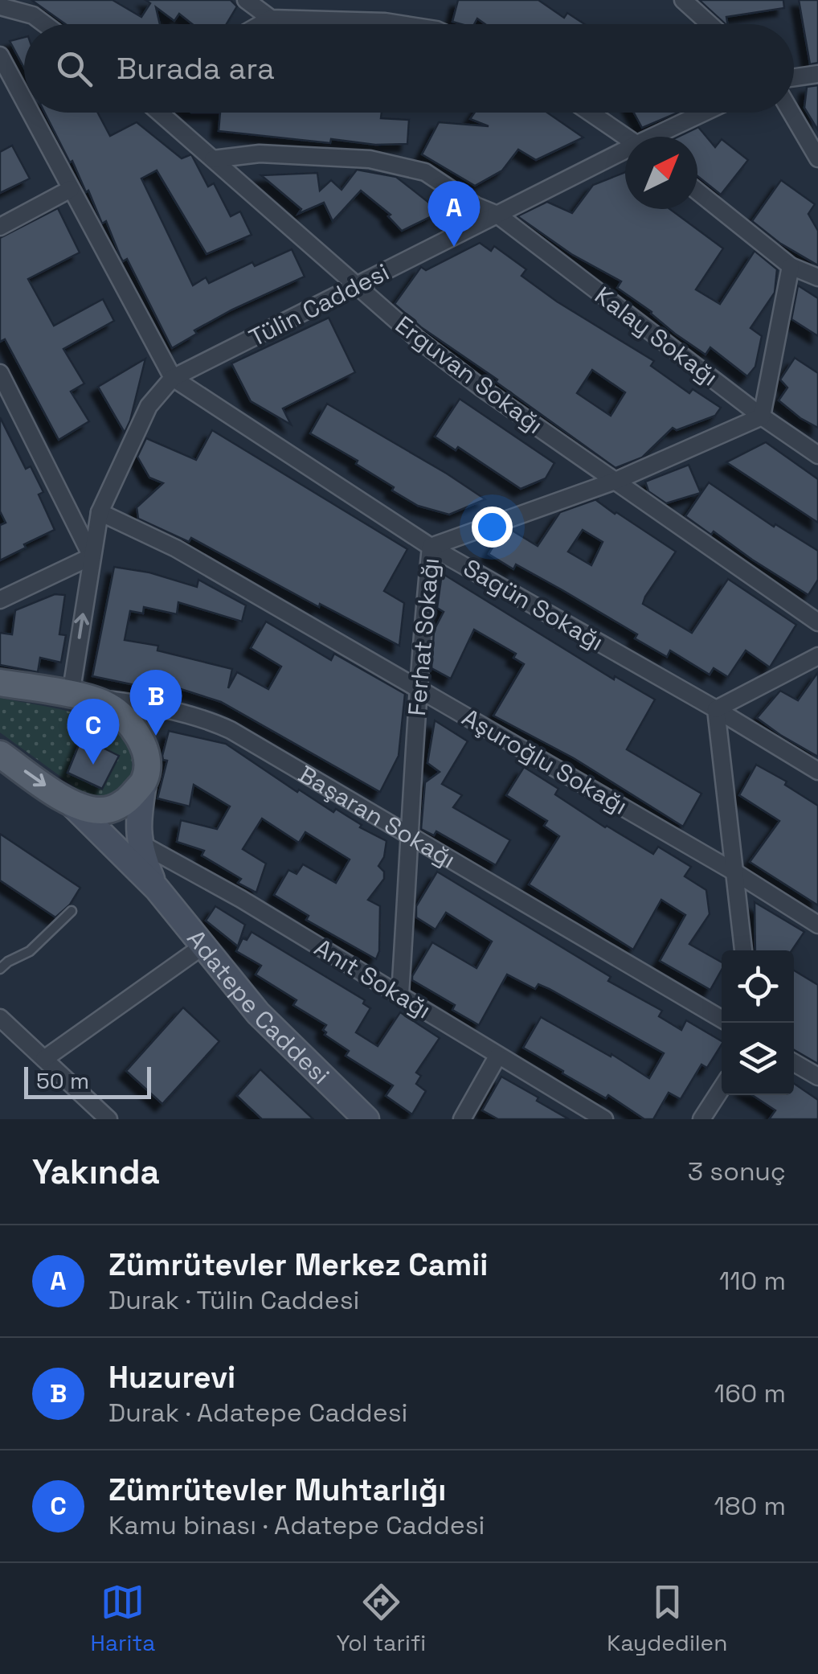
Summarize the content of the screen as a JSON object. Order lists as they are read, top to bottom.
{
  "streets": {
    "main road": ["Başaran Sokağı", "Adatepe Caddesi"],
    "street": [
      "Tülin Caddesi",
      "Kalay Sokağı",
      "Erguvan Sokağı",
      "Sagün Sokağı",
      "Ferhat Sokağı",
      "Aşuroğlu Sokağı",
      "Anıt Sokağı"
    ]
  },
  "crossings": [
    ["Tülin Caddesi", "Kalay Sokağı"],
    ["Tülin Caddesi", "Erguvan Sokağı"],
    ["Tülin Caddesi", "Sagün Sokağı"],
    ["Tülin Caddesi", "Aşuroğlu Sokağı"],
    ["Tülin Caddesi", "Başaran Sokağı"],
    ["Tülin Caddesi", "Adatepe Caddesi"],
    ["Kalay Sokağı", "Erguvan Sokağı"],
    ["Kalay Sokağı", "Ferhat Sokağı"],
    ["Erguvan Sokağı", "Ferhat Sokağı"],
    ["Sagün Sokağı", "Ferhat Sokağı"],
    ["Ferhat Sokağı", "Aşuroğlu Sokağı"],
    ["Ferhat Sokağı", "Başaran Sokağı"],
    ["Ferhat Sokağı", "Anıt Sokağı"],
    ["Başaran Sokağı", "Adatepe Caddesi"],
    ["Anıt Sokağı", "Adatepe Caddesi"]
  ],
  "scale_bar": "50 m",
  "north": "top right",
  "page": {
    "search": "Burada ara",
    "pins": ["A", "B", "C"],
    "scale": "50 m",
    "heading": ["Yakında", "3 sonuç"],
    "list": [
      {
        "mark": "A",
        "name": "Zümrütevler Merkez Camii",
        "note": "Durak · Tülin Caddesi",
        "value": "110 m"
      },
      {
        "mark": "B",
        "name": "Huzurevi",
        "note": "Durak · Adatepe Caddesi",
        "value": "160 m"
      },
      {
        "mark": "C",
        "name": "Zümrütevler Muhtarlığı",
        "note": "Kamu binası · Adatepe Caddesi",
        "value": "180 m"
      }
    ],
    "nav": ["Harita", "Yol tarifi", "Kaydedilen"]
  }
}
